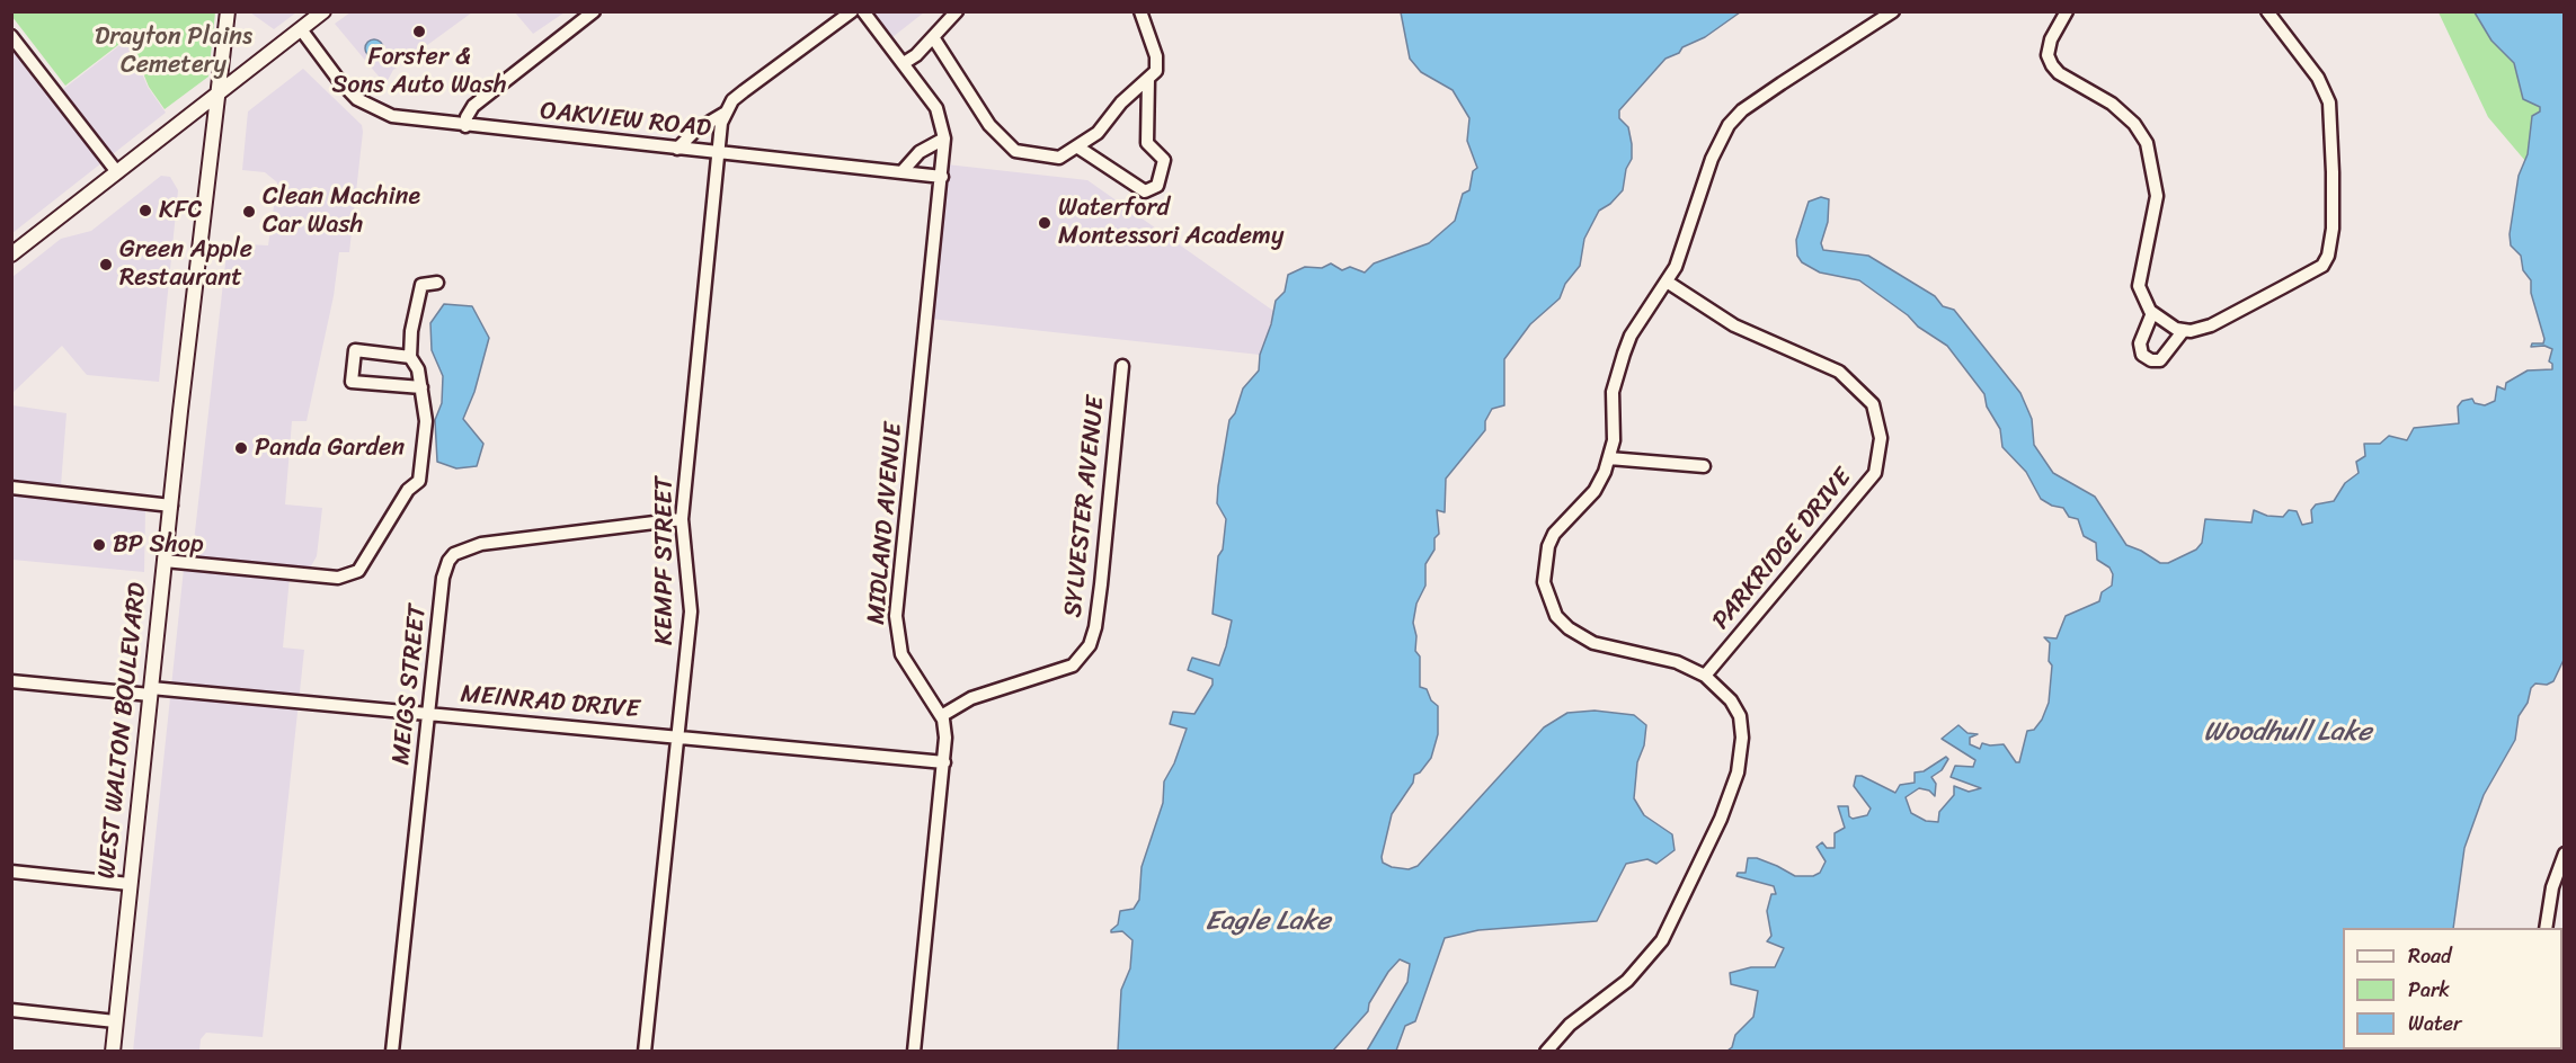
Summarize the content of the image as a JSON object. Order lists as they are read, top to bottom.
{
  "streets": {
    "main road": ["WEST WALTON BOULEVARD"],
    "street": [
      "OAKVIEW ROAD",
      "SYLVESTER AVENUE",
      "MIDLAND AVENUE",
      "PARKRIDGE DRIVE",
      "KEMPF STREET",
      "MEIGS STREET",
      "MEINRAD DRIVE"
    ]
  },
  "crossings": [
    ["OAKVIEW ROAD", "MIDLAND AVENUE"],
    ["OAKVIEW ROAD", "KEMPF STREET"],
    ["SYLVESTER AVENUE", "MIDLAND AVENUE"],
    ["MIDLAND AVENUE", "MEINRAD DRIVE"],
    ["KEMPF STREET", "MEIGS STREET"],
    ["KEMPF STREET", "MEINRAD DRIVE"],
    ["MEIGS STREET", "MEINRAD DRIVE"],
    ["MEINRAD DRIVE", "WEST WALTON BOULEVARD"]
  ],
  "water": ["Woodhull Lake", "Eagle Lake"],
  "parks": ["Drayton Plains Cemetery"],
  "places": [
    "Forster & Sons Auto Wash",
    "KFC",
    "Clean Machine Car Wash",
    "Waterford Montessori Academy",
    "Green Apple Restaurant",
    "Panda Garden",
    "BP Shop"
  ],
  "legend": ["Road", "Park", "Water"]
}
